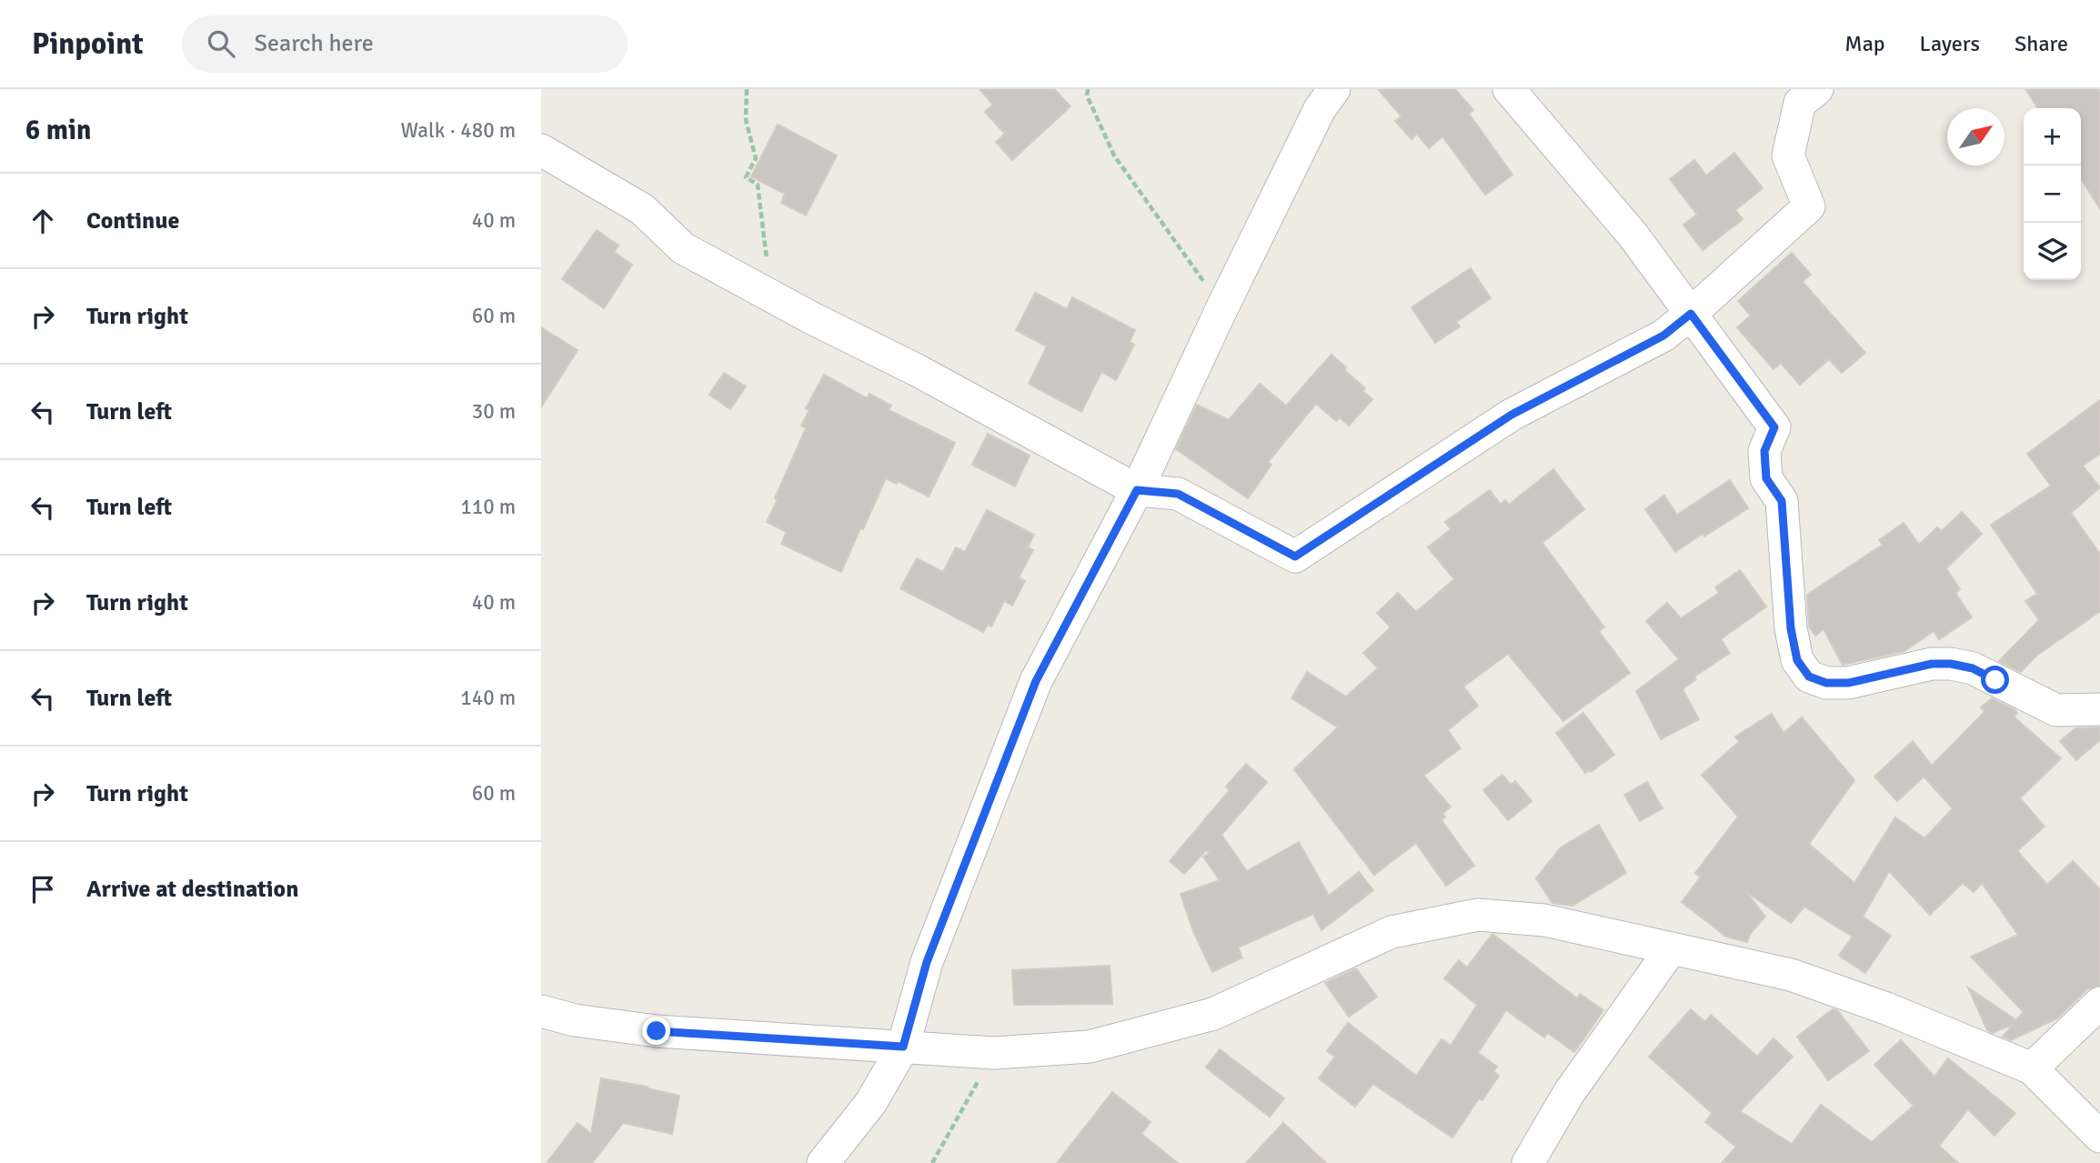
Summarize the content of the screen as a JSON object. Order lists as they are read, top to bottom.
{
  "north": "top right",
  "page": {
    "header": "Pinpoint",
    "search": "Search here",
    "nav": ["Map", "Layers", "Share"],
    "heading": ["6 min", "Walk · 480 m"],
    "map_buttons": ["+", "−"],
    "list": [
      ["Continue", "40 m"],
      ["Turn right", "60 m"],
      ["Turn left", "30 m"],
      ["Turn left", "110 m"],
      ["Turn right", "40 m"],
      ["Turn left", "140 m"],
      ["Turn right", "60 m"],
      "Arrive at destination"
    ]
  }
}
